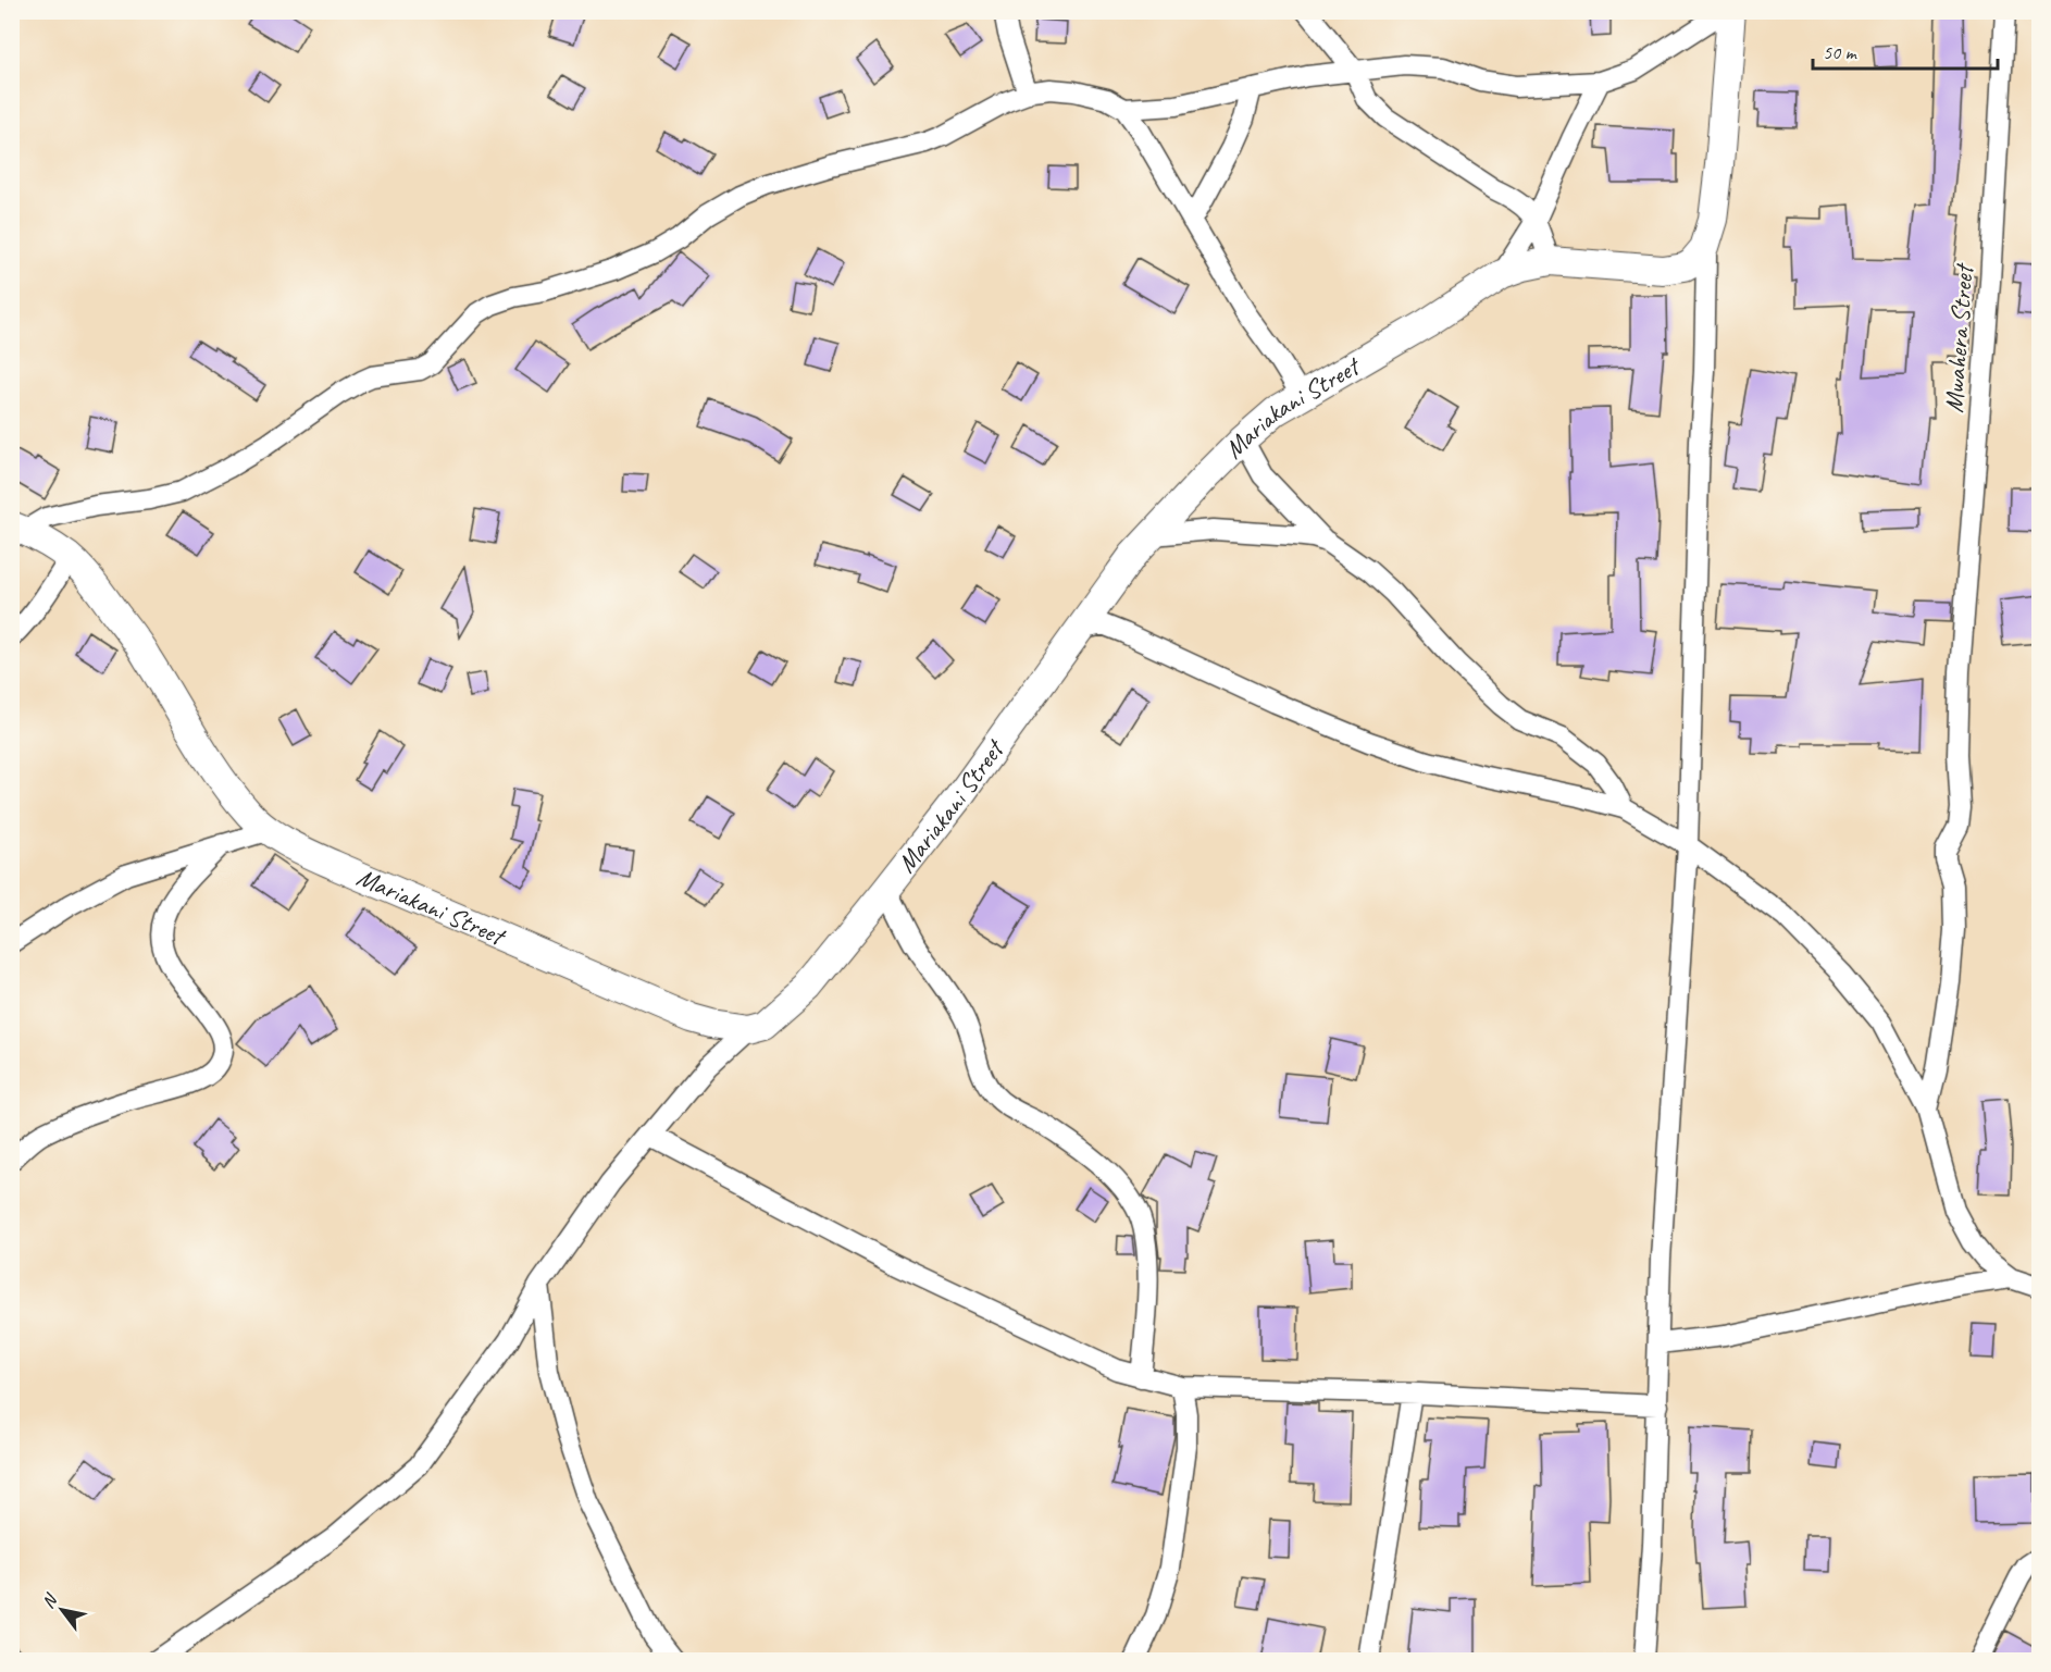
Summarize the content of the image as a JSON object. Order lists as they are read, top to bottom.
{
  "streets": {
    "street": ["Mwahera Street", "Mariakani Street"]
  },
  "scale_bar": "50 m",
  "north": "top left"
}
